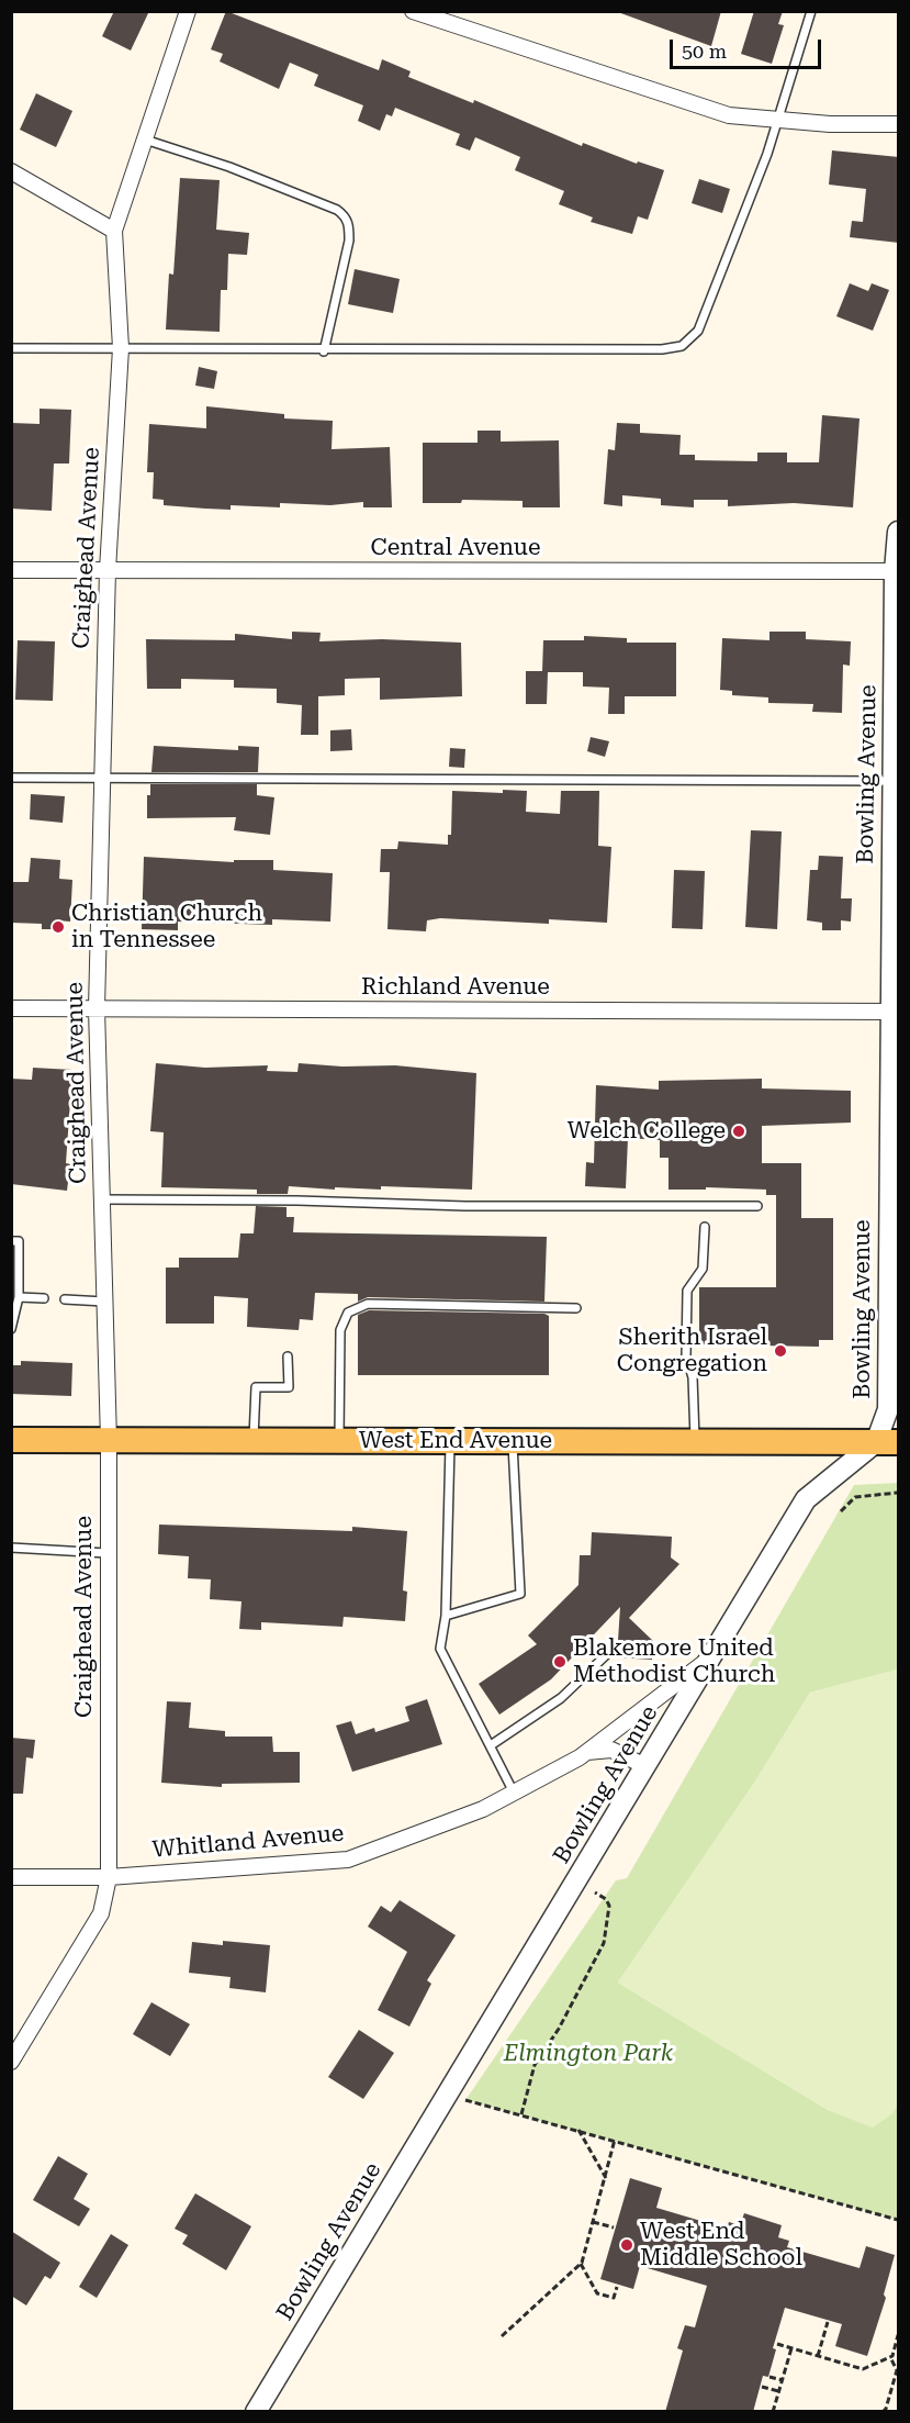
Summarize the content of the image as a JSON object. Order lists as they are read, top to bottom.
{
  "streets": {
    "main road": ["West End Avenue"],
    "street": [
      "Craighead Avenue",
      "Central Avenue",
      "Bowling Avenue",
      "Richland Avenue",
      "Whitland Avenue"
    ]
  },
  "crossings": [
    ["Craighead Avenue", "Central Avenue"],
    ["Craighead Avenue", "Richland Avenue"],
    ["Craighead Avenue", "West End Avenue"],
    ["Craighead Avenue", "Whitland Avenue"],
    ["Central Avenue", "Bowling Avenue"],
    ["Bowling Avenue", "Richland Avenue"],
    ["Bowling Avenue", "West End Avenue"],
    ["Bowling Avenue", "Whitland Avenue"]
  ],
  "parks": ["Elmington Park"],
  "places": [
    "Christian Church in Tennessee",
    "Welch College",
    "Sherith Israel Congregation",
    "Blakemore United Methodist Church",
    "West End Middle School"
  ],
  "scale_bar": "50 m"
}
